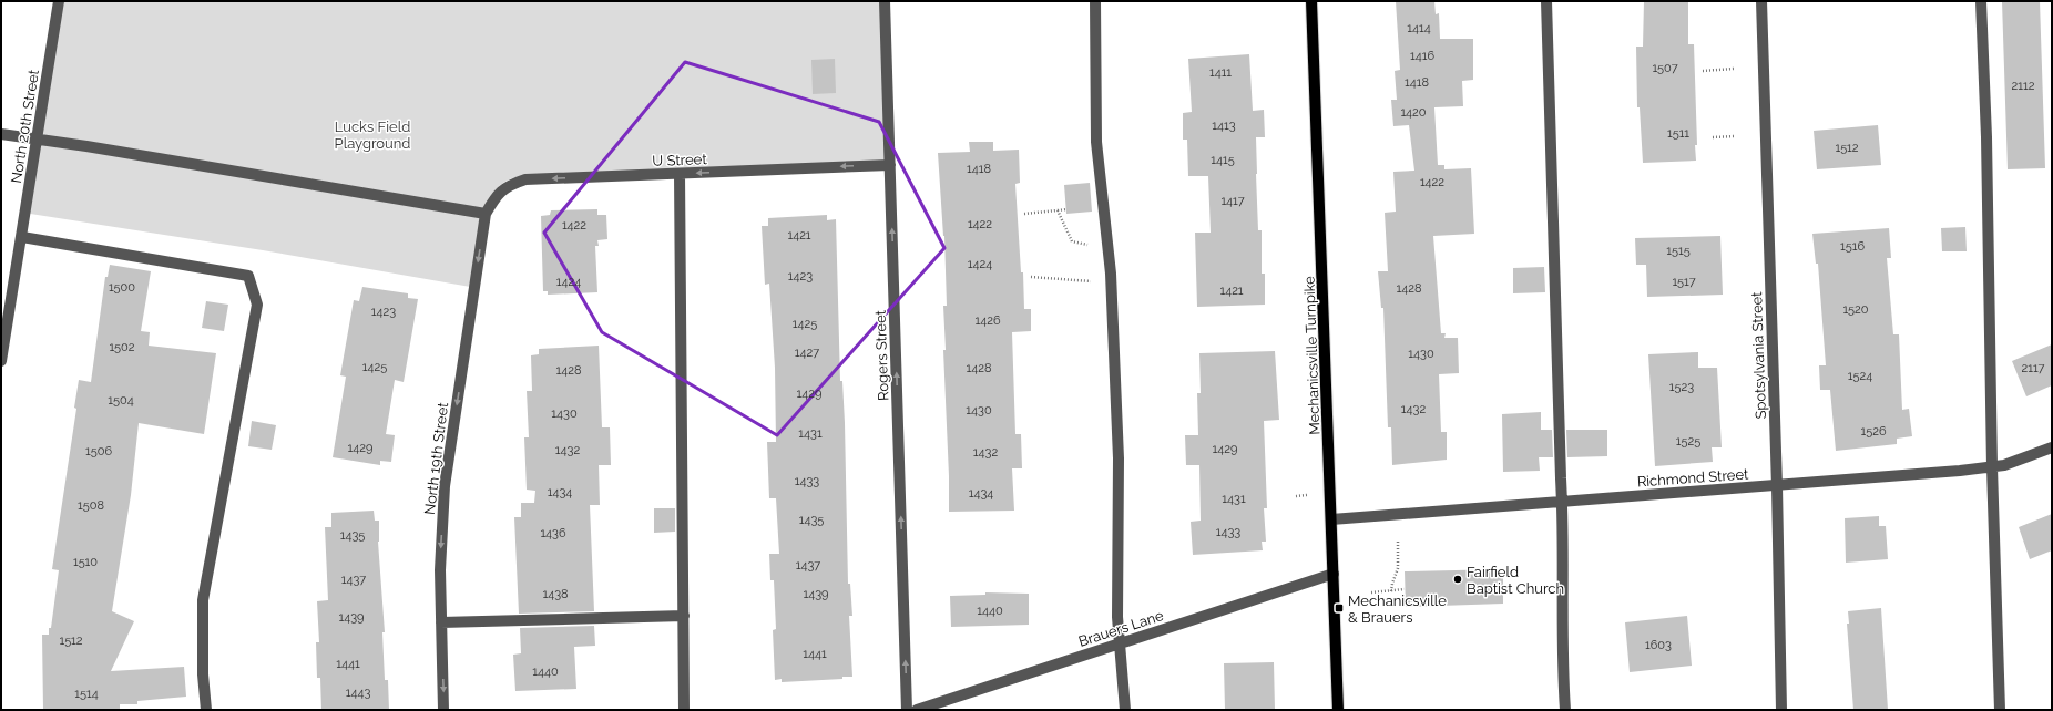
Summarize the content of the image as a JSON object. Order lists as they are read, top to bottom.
{
  "streets": {
    "main road": ["Mechanicsville Turnpike"],
    "street": [
      "North 20th Street",
      "U Street",
      "Rogers Street",
      "Spotsylvania Street",
      "North 19th Street",
      "Richmond Street",
      "Brauers Lane"
    ]
  },
  "crossings": [
    ["U Street", "Rogers Street"],
    ["U Street", "North 19th Street"],
    ["Mechanicsville Turnpike", "Richmond Street"],
    ["Mechanicsville Turnpike", "Brauers Lane"],
    ["Spotsylvania Street", "Richmond Street"]
  ],
  "one_way": ["U Street", "Rogers Street", "North 19th Street"],
  "parks": ["Lucks Field Playground"],
  "places": {
    "other": ["Fairfield Baptist Church"],
    "transit": ["Mechanicsville & Brauers"]
  },
  "house_numbers": [
    "1414",
    "1416",
    "1507",
    "1411",
    "1418",
    "2112",
    "1420",
    "1413",
    "1511",
    "1512",
    "1415",
    "1418",
    "1422",
    "1417",
    "1422",
    "1422",
    "1421",
    "1516",
    "1515",
    "1424",
    "1423",
    "1424",
    "1517",
    "1500",
    "1428",
    "1421",
    "1520",
    "1423",
    "1426",
    "1425",
    "1502",
    "1427",
    "1430",
    "1425",
    "1428",
    "2117",
    "1428",
    "1524",
    "1523",
    "1429",
    "1504",
    "1432",
    "1430",
    "1430",
    "1526",
    "1431",
    "1525",
    "1429",
    "1429",
    "1432",
    "1506",
    "1432",
    "1433",
    "1434",
    "1434",
    "1431",
    "1508",
    "1435",
    "1433",
    "1436",
    "1435",
    "1510",
    "1437",
    "1437",
    "1438",
    "1439",
    "1440",
    "1439",
    "1512",
    "1603",
    "1441",
    "1441",
    "1440",
    "1443",
    "1514"
  ]
}
